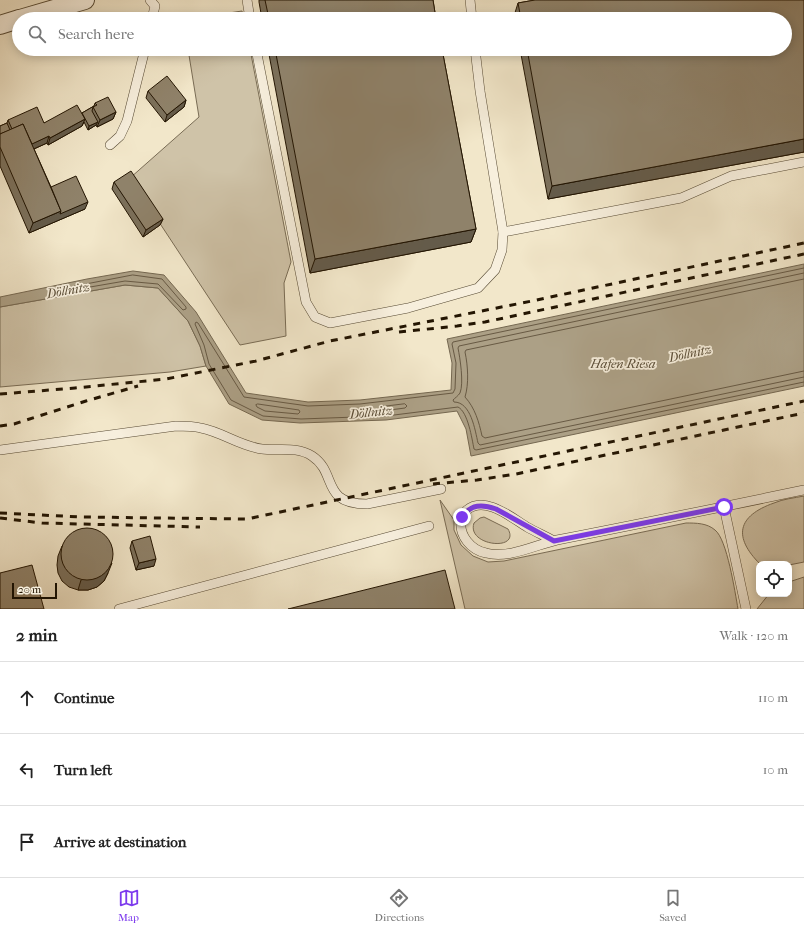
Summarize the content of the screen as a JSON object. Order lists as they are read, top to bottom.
{
  "water": ["Döllnitz", "Hafen Riesa"],
  "scale_bar": "20 m",
  "page": {
    "search": "Search here",
    "scale": "20 m",
    "heading": ["2 min", "Walk · 120 m"],
    "list": [
      ["Continue", "110 m"],
      ["Turn left", "10 m"],
      "Arrive at destination"
    ],
    "nav": ["Map", "Directions", "Saved"]
  }
}
